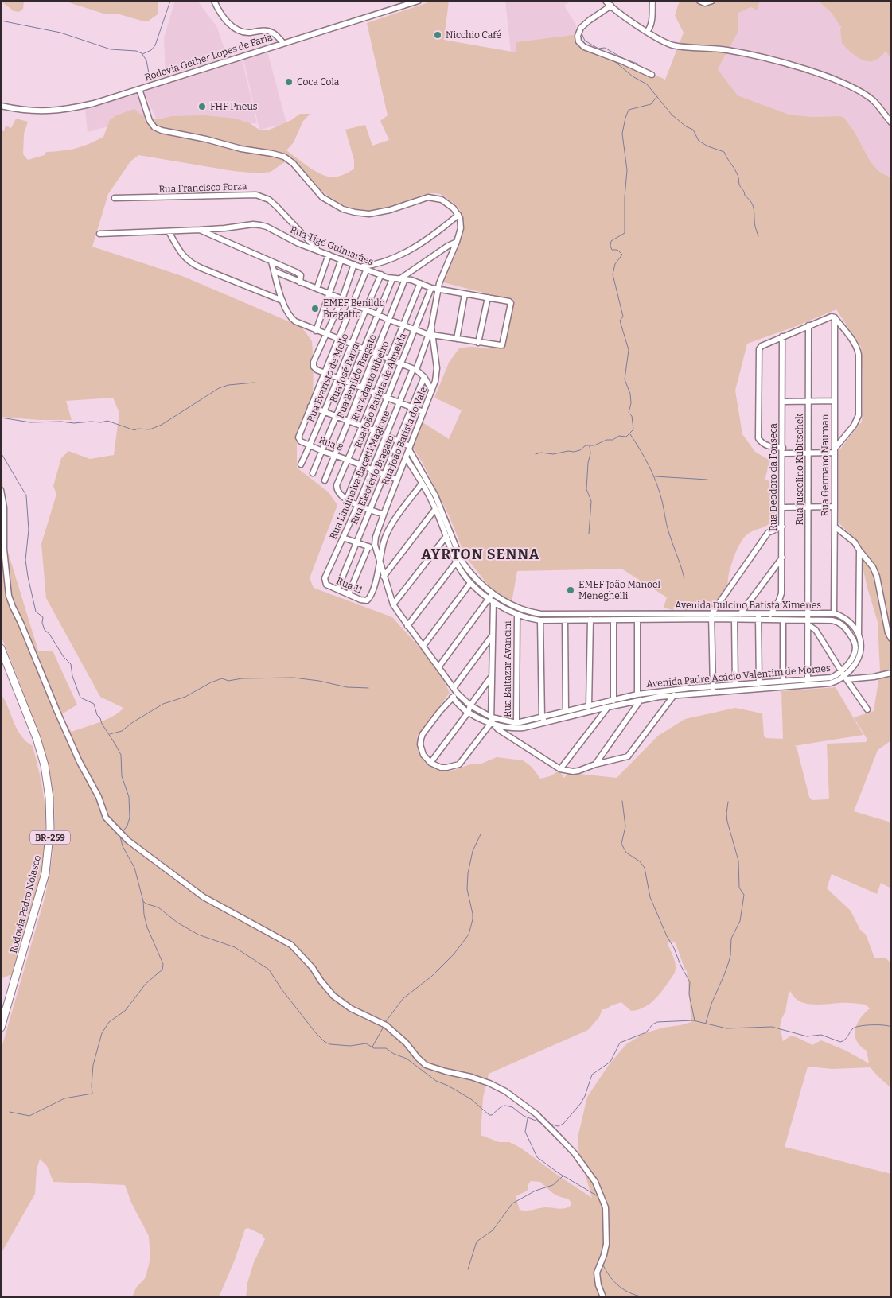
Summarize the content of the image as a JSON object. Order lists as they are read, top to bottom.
{
  "streets": {
    "highway": ["BR-259", "Rodovia Pedro Nolasco"],
    "street": [
      "Rodovia Gether Lopes de Faria",
      "Rua Francisco Forza",
      "Rua Tigê Guimarães",
      "Rua José Paiva",
      "Rua Benildo Bragato",
      "Rua Evaristo de Mello",
      "Rua Adauto Ribeiro",
      "Rua João Batista de Almeida",
      "Rua João Batista do Vale",
      "Rua 8",
      "Rua Germano Nauman",
      "Rua Juscelino Kubitschek",
      "Rua Lindinalva Bacetti Magione",
      "Rua Deodoro da Fonseca",
      "Rua Eleotério Bragato",
      "Rua 11",
      "Avenida Dulcino Batista Ximenes",
      "Rua Baltazar Avancini",
      "Avenida Padre Acácio Valentim de Moraes"
    ]
  },
  "crossings": [
    ["Rua Francisco Forza", "Rua Tigê Guimarães"],
    ["Rua Tigê Guimarães", "Rua José Paiva"],
    ["Rua Tigê Guimarães", "Rua Benildo Bragato"],
    ["Rua Tigê Guimarães", "Rua Evaristo de Mello"],
    ["Rua Tigê Guimarães", "Rua Adauto Ribeiro"],
    ["Rua Tigê Guimarães", "Rua João Batista de Almeida"],
    ["Rua Tigê Guimarães", "Rua Lindinalva Bacetti Magione"],
    ["Rua José Paiva", "Rua 8"],
    ["Rua Benildo Bragato", "Rua 8"],
    ["Rua Evaristo de Mello", "Rua 8"],
    ["Rua Adauto Ribeiro", "Rua João Batista de Almeida"],
    ["Rua Adauto Ribeiro", "Rua 8"],
    ["Rua João Batista de Almeida", "Rua 8"],
    ["Rua João Batista do Vale", "Rua 8"],
    ["Rua João Batista do Vale", "Rua Lindinalva Bacetti Magione"],
    ["Rua João Batista do Vale", "Avenida Dulcino Batista Ximenes"],
    ["Rua João Batista do Vale", "Avenida Padre Acácio Valentim de Moraes"],
    ["Rua 8", "Rua Lindinalva Bacetti Magione"],
    ["Rua 8", "Rua Eleotério Bragato"],
    ["Rua Germano Nauman", "Avenida Dulcino Batista Ximenes"],
    ["Rua Juscelino Kubitschek", "Avenida Dulcino Batista Ximenes"],
    ["Rua Juscelino Kubitschek", "Avenida Padre Acácio Valentim de Moraes"],
    ["Rua Lindinalva Bacetti Magione", "Rua 11"],
    ["Rua Deodoro da Fonseca", "Avenida Dulcino Batista Ximenes"],
    ["Rua Eleotério Bragato", "Rua 11"],
    ["Rua 11", "Avenida Padre Acácio Valentim de Moraes"],
    ["Avenida Dulcino Batista Ximenes", "Rua Baltazar Avancini"],
    ["Avenida Dulcino Batista Ximenes", "Avenida Padre Acácio Valentim de Moraes"],
    ["Rua Baltazar Avancini", "Avenida Padre Acácio Valentim de Moraes"]
  ],
  "districts": ["AYRTON SENNA"],
  "places": [
    "Nicchio Café",
    "Coca Cola",
    "FHF Pneus",
    "EMEF Benildo Bragatto",
    "EMEF João Manoel Meneghelli"
  ]
}
